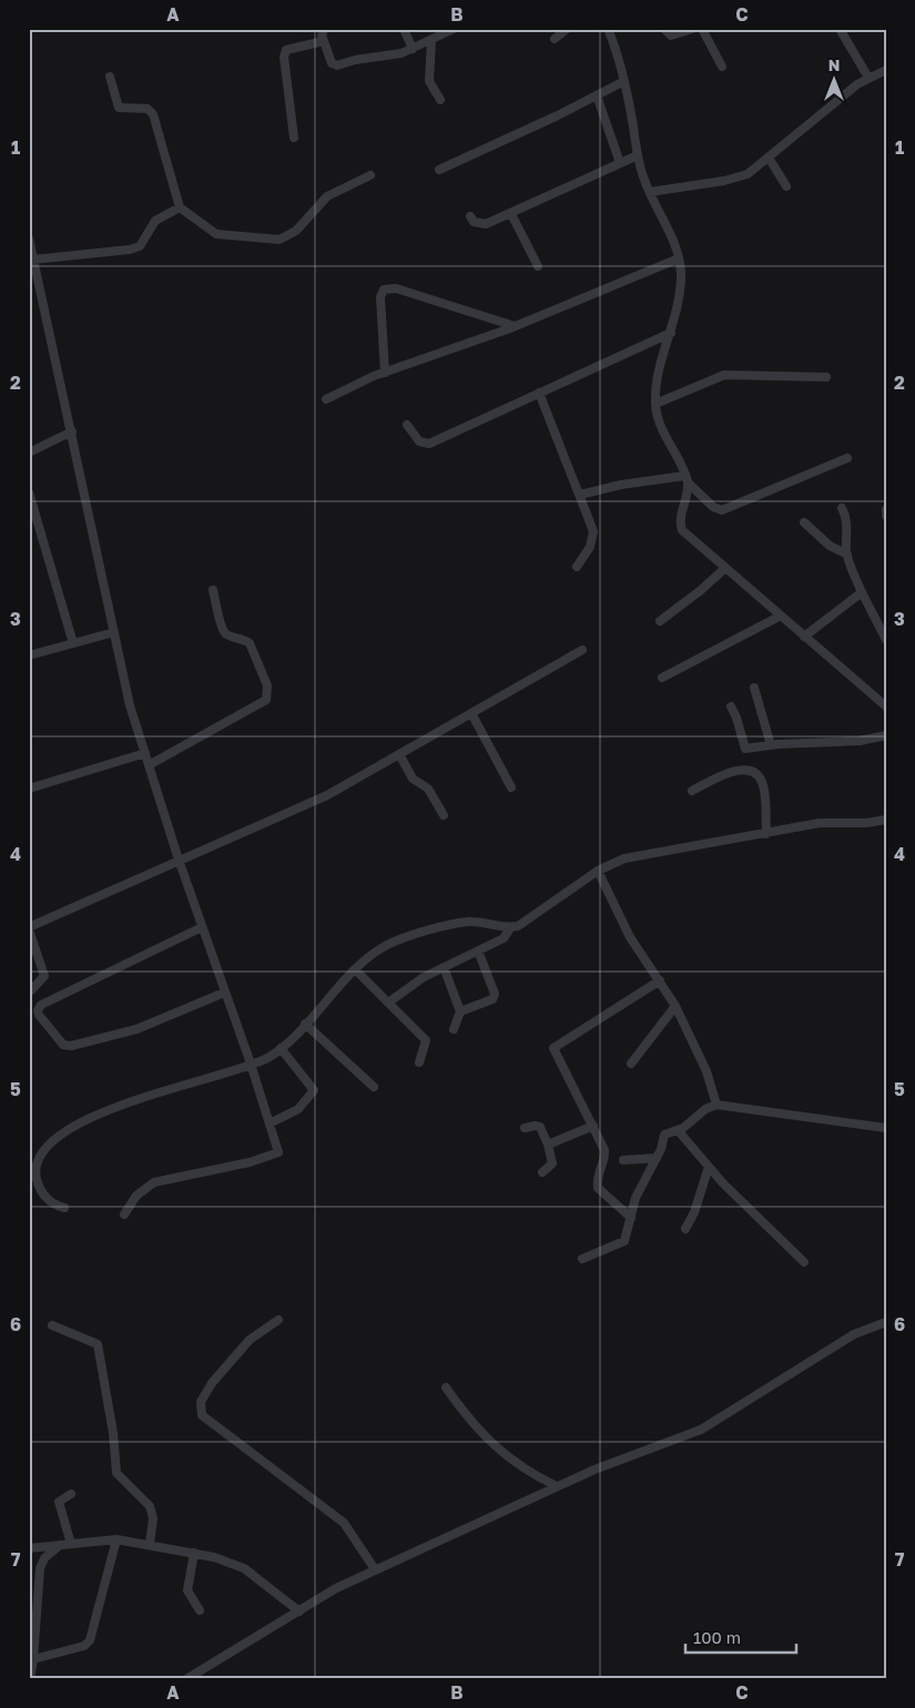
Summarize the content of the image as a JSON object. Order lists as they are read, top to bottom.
{
  "scale_bar": "100 m",
  "north": "top",
  "grid": {
    "columns": ["A", "B", "C"],
    "rows": [
      "1",
      "2",
      "3",
      "4",
      "5",
      "6",
      "7"
    ]
  }
}
